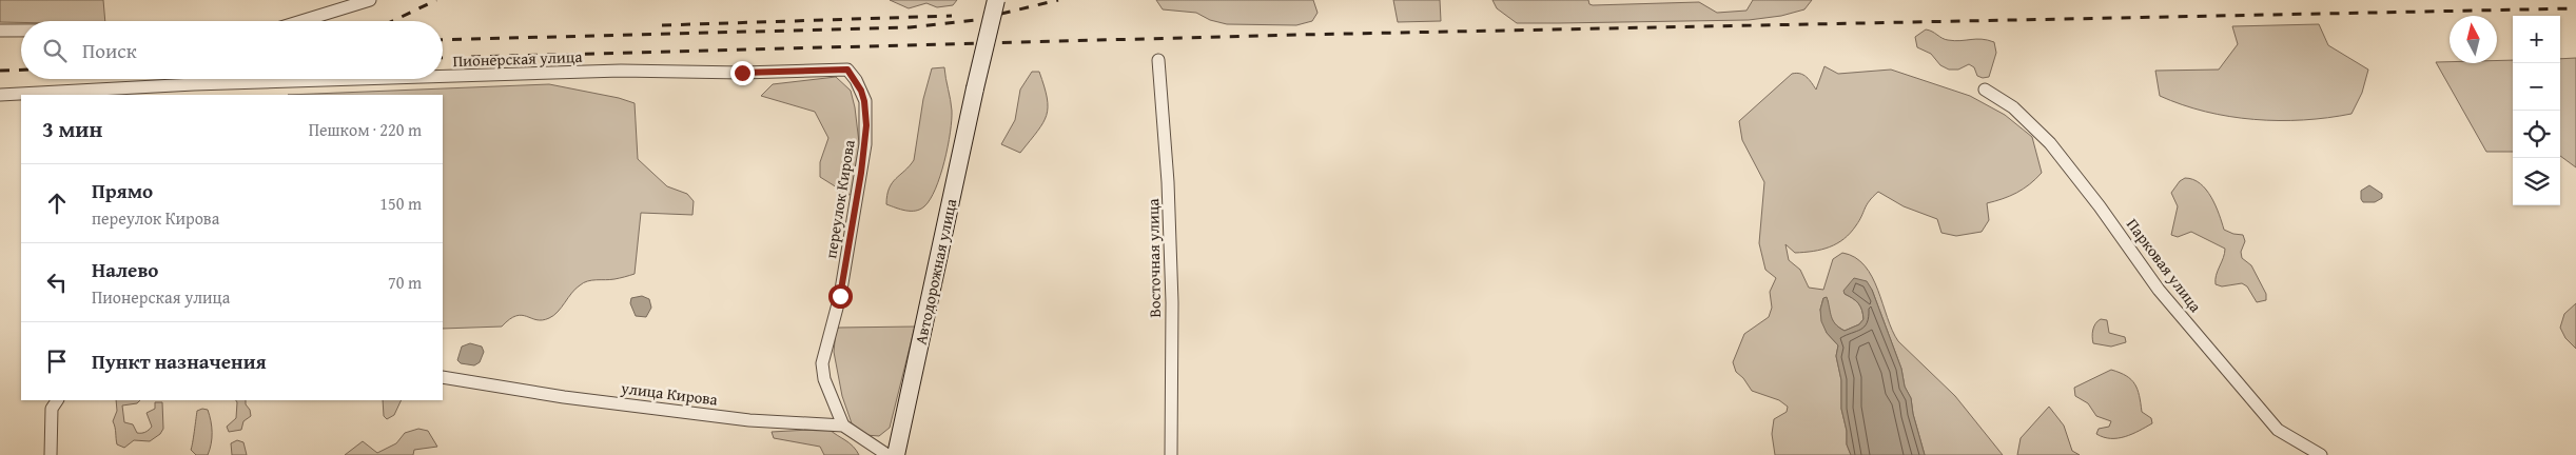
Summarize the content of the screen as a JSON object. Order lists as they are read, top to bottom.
{
  "streets": {
    "main road": ["Автодорожная улица"],
    "street": [
      "Пионерская улица",
      "переулок Кирова",
      "Восточная улица",
      "Парковая улица",
      "улица Кирова"
    ]
  },
  "crossings": [
    ["Пионерская улица", "переулок Кирова"],
    ["переулок Кирова", "улица Кирова"]
  ],
  "north": "top",
  "page": {
    "map_buttons": ["+", "−"],
    "search": "Поиск",
    "heading": ["3 мин", "Пешком · 220 m"],
    "list": [
      ["Прямо", "переулок Кирова", "150 m"],
      ["Налево", "Пионерская улица", "70 m"],
      "Пункт назначения"
    ]
  }
}
